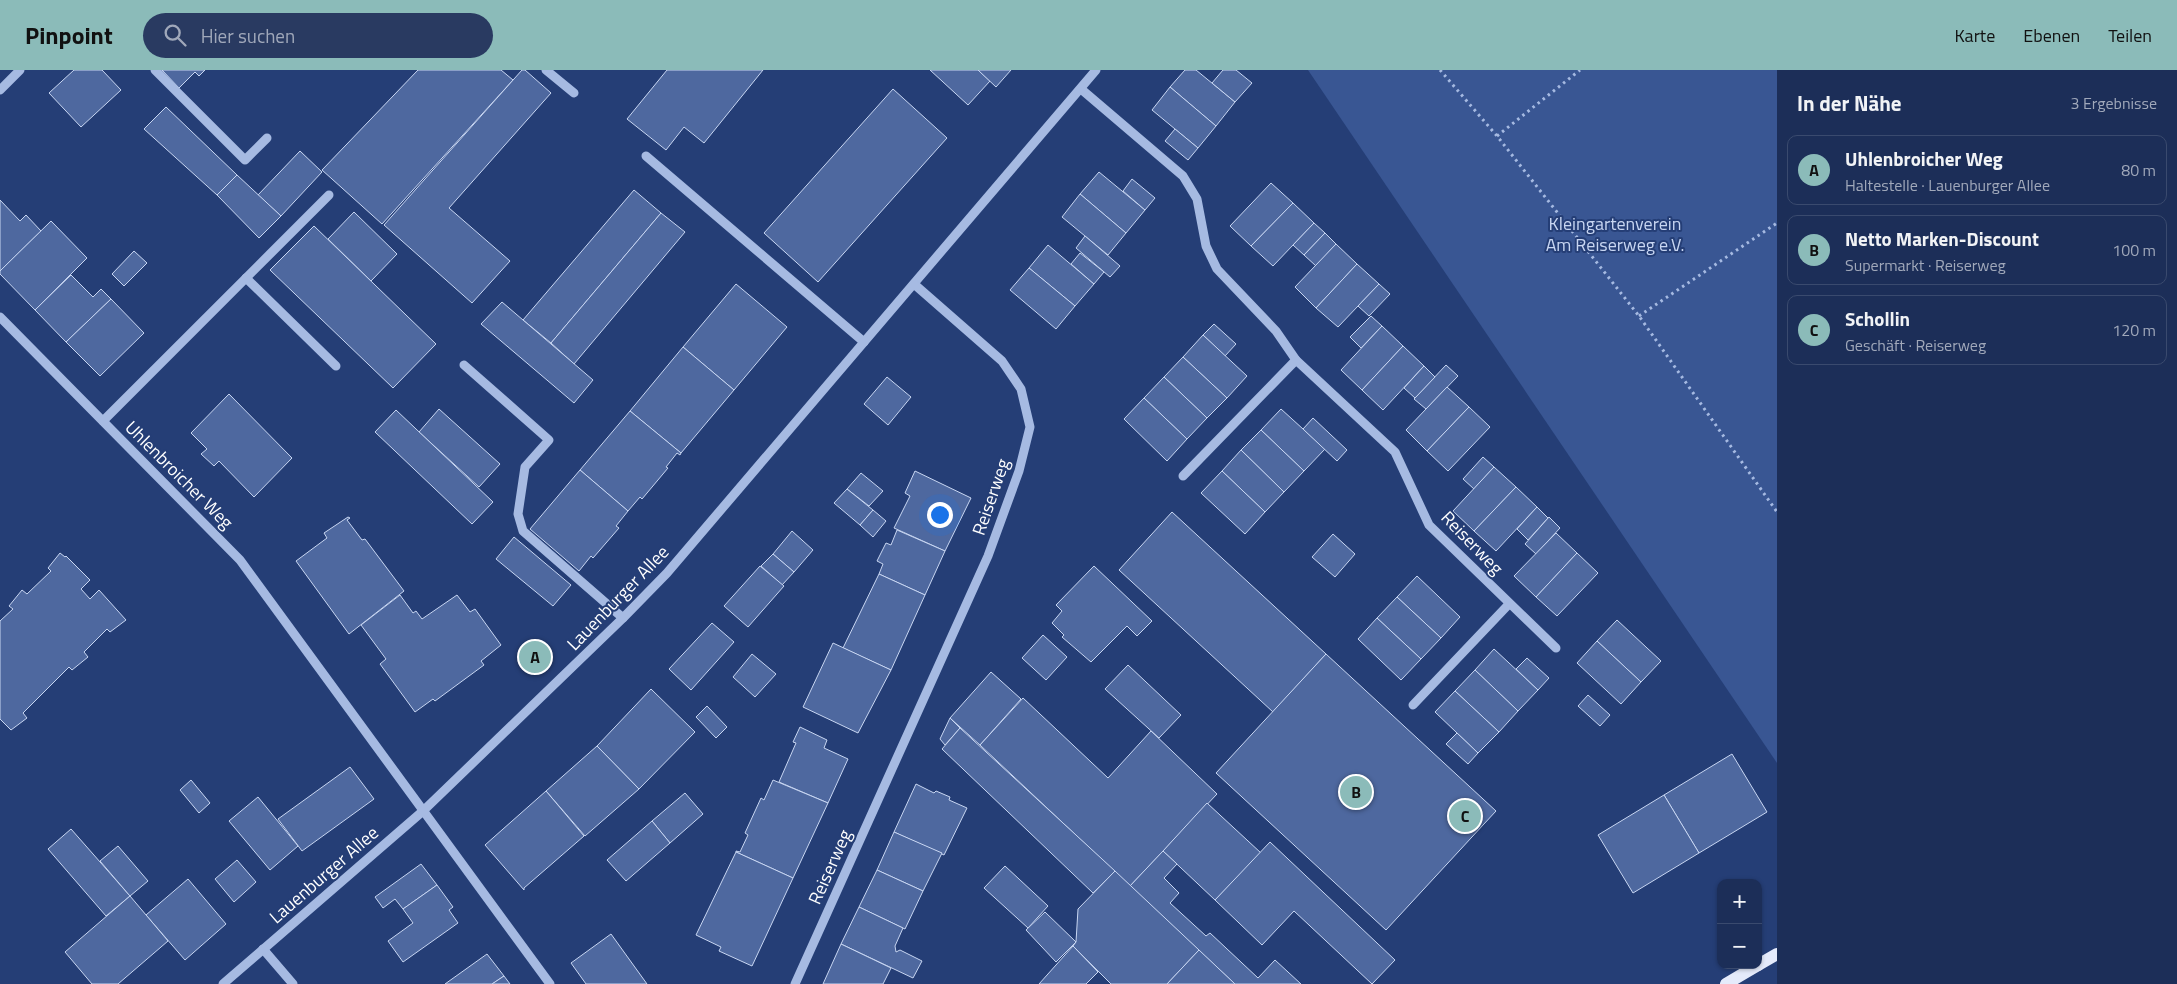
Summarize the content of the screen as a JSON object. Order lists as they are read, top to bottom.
{
  "streets": {
    "street": ["Uhlenbroicher Weg", "Reiserweg", "Lauenburger Allee"]
  },
  "crossings": [
    ["Uhlenbroicher Weg", "Lauenburger Allee"],
    ["Reiserweg", "Lauenburger Allee"]
  ],
  "parks": ["Kleingartenverein Am Reiserweg e.V."],
  "page": {
    "header": "Pinpoint",
    "search": "Hier suchen",
    "nav": ["Karte", "Ebenen", "Teilen"],
    "heading": ["In der Nähe", "3 Ergebnisse"],
    "list": [
      {
        "mark": "A",
        "name": "Uhlenbroicher Weg",
        "note": "Haltestelle · Lauenburger Allee",
        "value": "80 m"
      },
      {
        "mark": "B",
        "name": "Netto Marken-Discount",
        "note": "Supermarkt · Reiserweg",
        "value": "100 m"
      },
      {
        "mark": "C",
        "name": "Schollin",
        "note": "Geschäft · Reiserweg",
        "value": "120 m"
      }
    ],
    "pins": ["A", "B", "C"],
    "map_buttons": ["+", "−"]
  }
}
